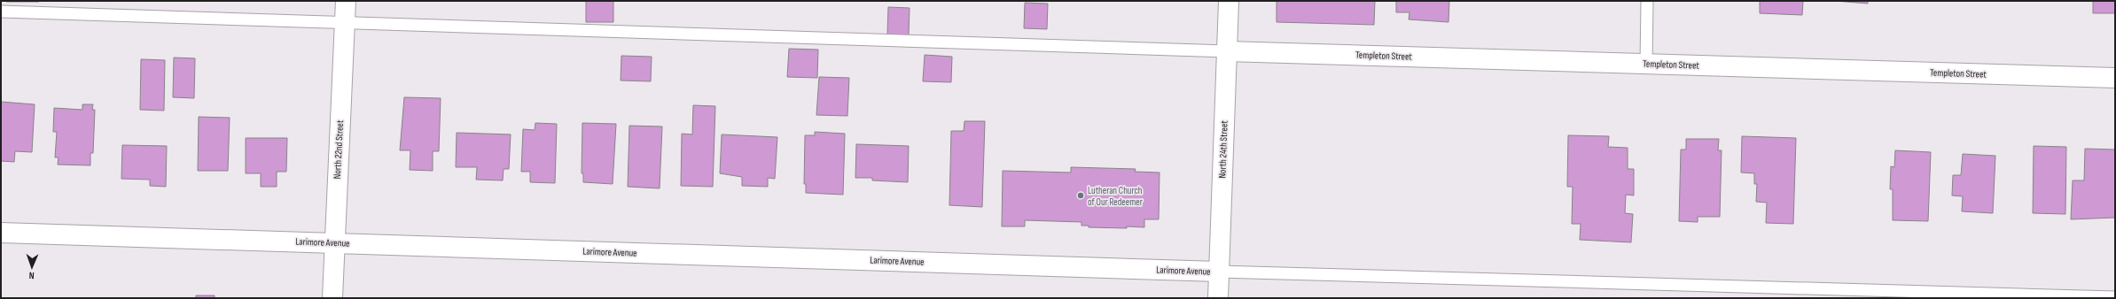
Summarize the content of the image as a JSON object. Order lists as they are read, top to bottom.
{
  "streets": {
    "street": [
      "Templeton Street",
      "North 22nd Street",
      "North 24th Street",
      "Larimore Avenue"
    ]
  },
  "crossings": [
    ["Templeton Street", "North 24th Street"],
    ["North 22nd Street", "Larimore Avenue"],
    ["North 24th Street", "Larimore Avenue"]
  ],
  "places": ["Lutheran Church of Our Redeemer"],
  "north": "bottom"
}
